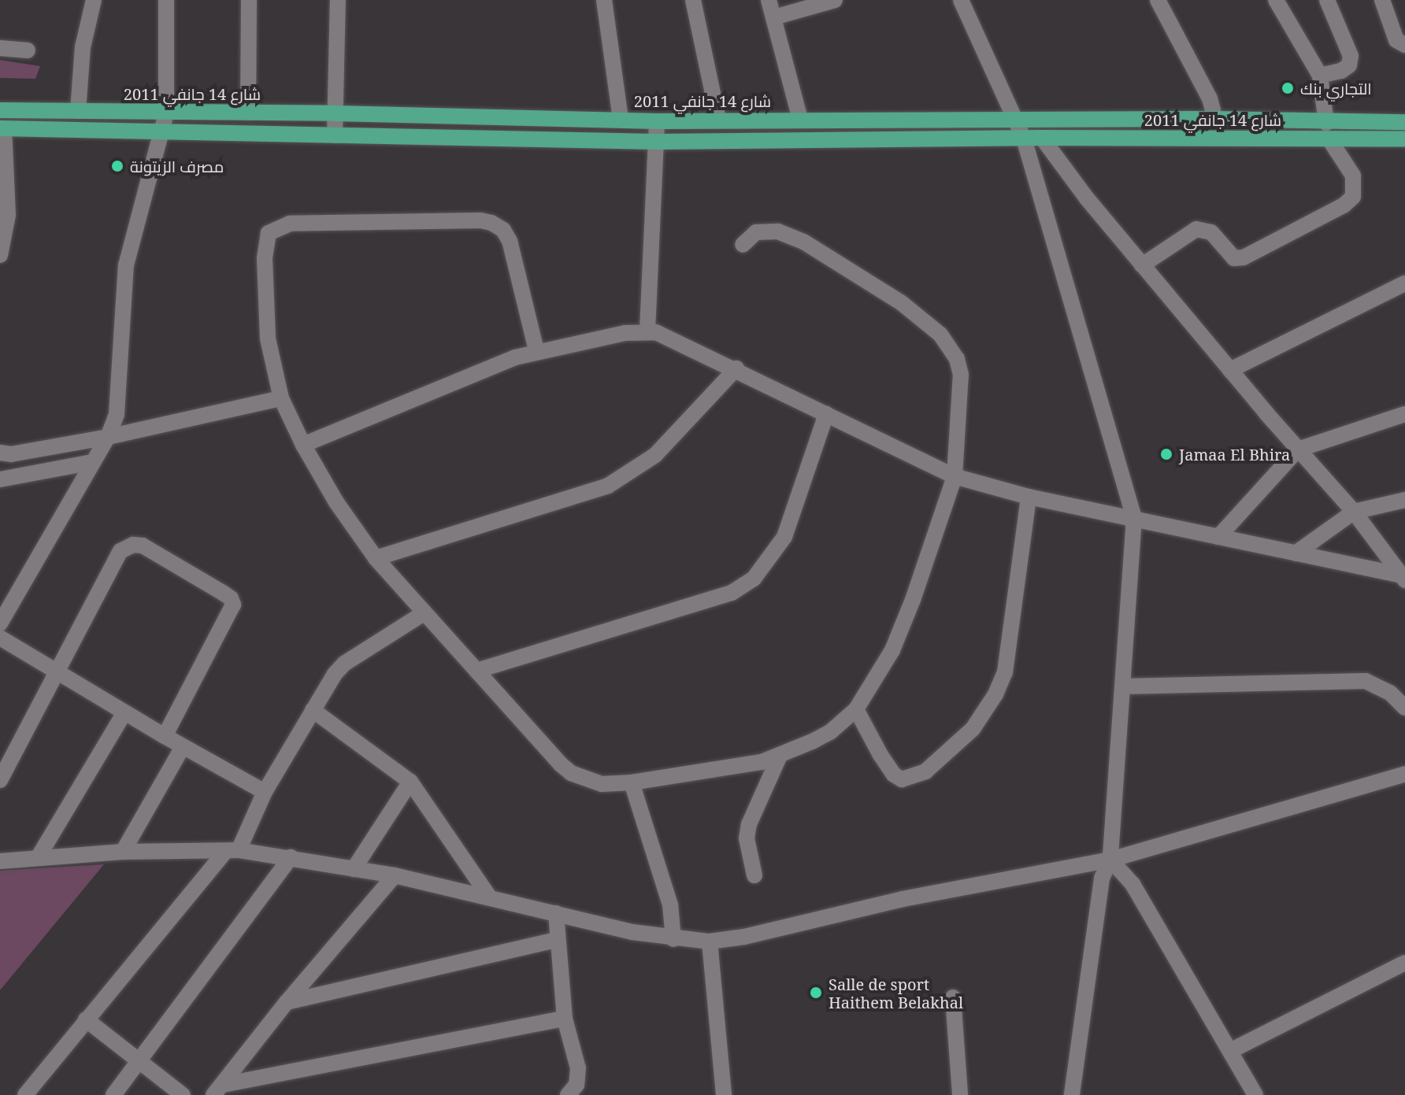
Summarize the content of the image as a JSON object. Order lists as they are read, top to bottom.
{
  "streets": {
    "main road": ["شارع 14 جانفي 2011"]
  },
  "places": [
    "التجاري بنك",
    "مصرف الزيتونة",
    "Jamaa El Bhira",
    "Salle de sport Haithem Belakhal"
  ]
}
